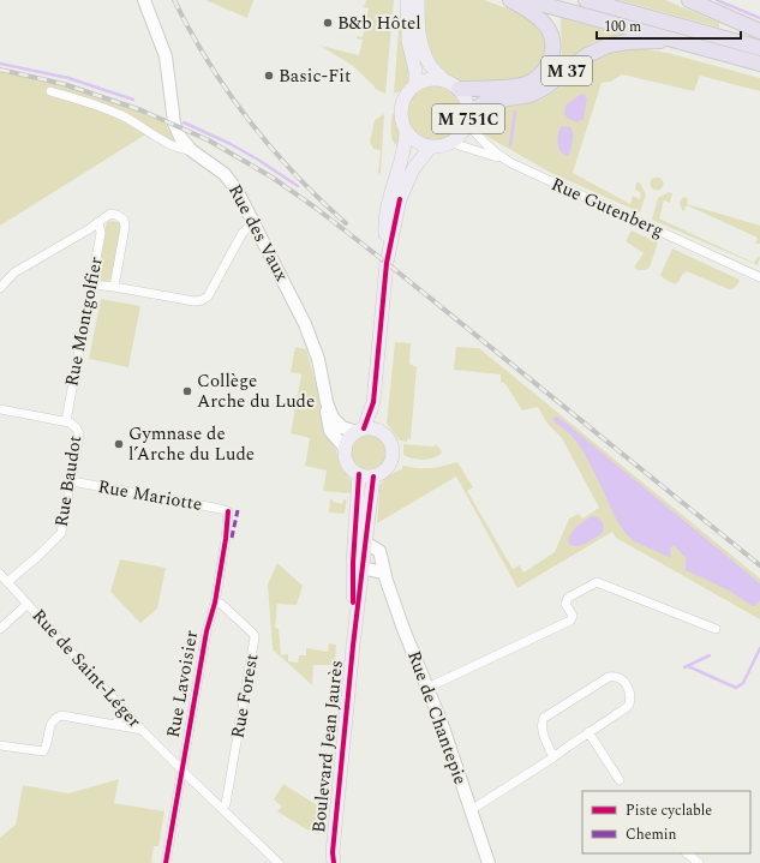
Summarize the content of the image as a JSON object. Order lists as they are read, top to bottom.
{
  "streets": {
    "highway": ["M 37"],
    "main road": ["M 751C", "Boulevard Jean Jaurès"],
    "street": [
      "Rue Gutenberg",
      "Rue des Vaux",
      "Rue Montgolfier",
      "Rue Baudot",
      "Rue Mariotte",
      "Rue de Saint-Léger",
      "Rue Lavoisier",
      "Rue Forest",
      "Rue de Chantepie"
    ]
  },
  "crossings": [
    ["M 37", "M 751C"],
    ["M 37", "Rue Gutenberg"],
    ["M 751C", "Rue Gutenberg"],
    ["Rue des Vaux", "Boulevard Jean Jaurès"],
    ["Rue Montgolfier", "Rue Baudot"],
    ["Rue Baudot", "Rue Mariotte"],
    ["Rue Baudot", "Rue de Saint-Léger"],
    ["Rue Mariotte", "Rue Lavoisier"],
    ["Rue de Saint-Léger", "Rue Lavoisier"],
    ["Rue de Saint-Léger", "Rue Forest"],
    ["Rue Lavoisier", "Rue Forest"],
    ["Rue de Chantepie", "Boulevard Jean Jaurès"]
  ],
  "places": [
    "B&b Hôtel",
    "Basic-Fit",
    "Collège Arche du Lude",
    "Gymnase de l’Arche du Lude"
  ],
  "legend": ["Piste cyclable", "Chemin"],
  "scale_bar": "100 m"
}
